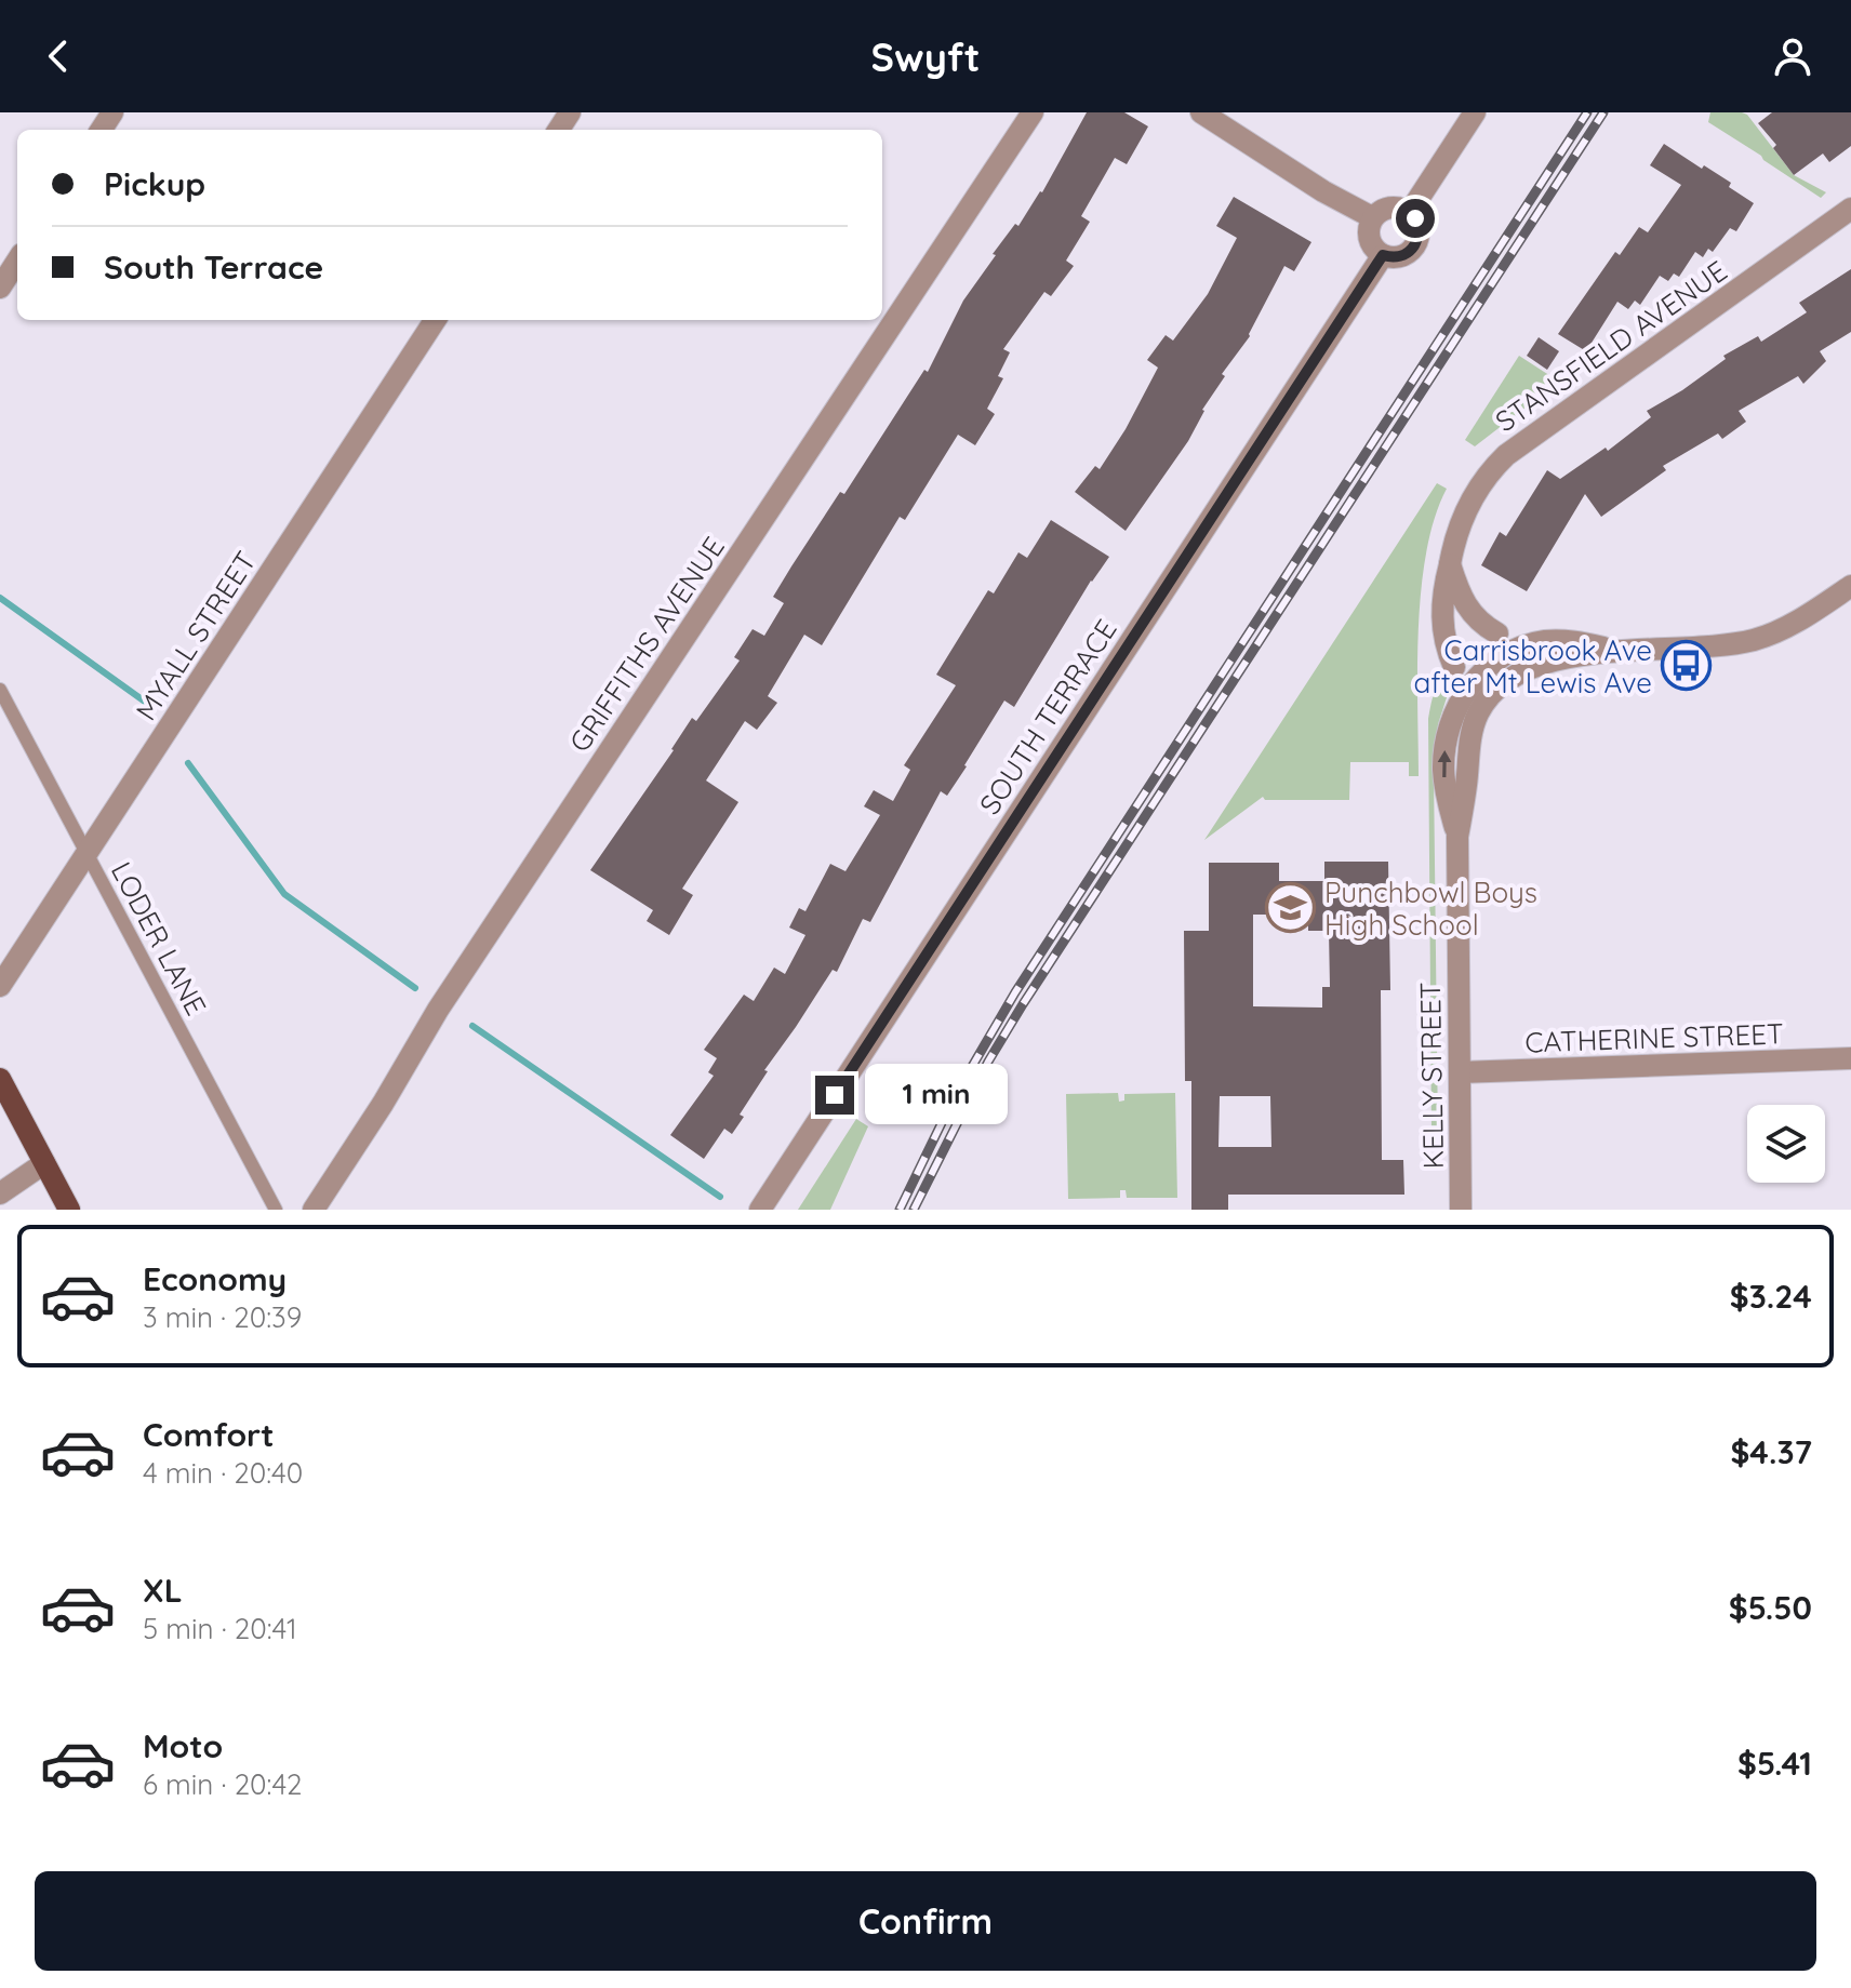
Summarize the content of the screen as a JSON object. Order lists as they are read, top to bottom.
{
  "streets": {
    "street": [
      "STANSFIELD AVENUE",
      "MYALL STREET",
      "GRIFFITHS AVENUE",
      "SOUTH TERRACE",
      "CATHERINE STREET",
      "KELLY STREET"
    ],
    "lane": ["LODER LANE"]
  },
  "crossings": [
    ["MYALL STREET", "LODER LANE"],
    ["CATHERINE STREET", "KELLY STREET"]
  ],
  "places": {
    "bus stop": ["Carrisbrook Ave after Mt Lewis Ave"],
    "school or university": ["Punchbowl Boys High School"]
  },
  "page": {
    "header": "Swyft",
    "banner": ["Pickup", "South Terrace"],
    "bubble": "1 min",
    "list": [
      {
        "name": "Economy",
        "note": "3 min · 20:39",
        "value": "$3.24"
      },
      {
        "name": "Comfort",
        "note": "4 min · 20:40",
        "value": "$4.37"
      },
      {
        "name": "XL",
        "note": "5 min · 20:41",
        "value": "$5.50"
      },
      {
        "name": "Moto",
        "note": "6 min · 20:42",
        "value": "$5.41"
      }
    ],
    "buttons": "Confirm"
  }
}
